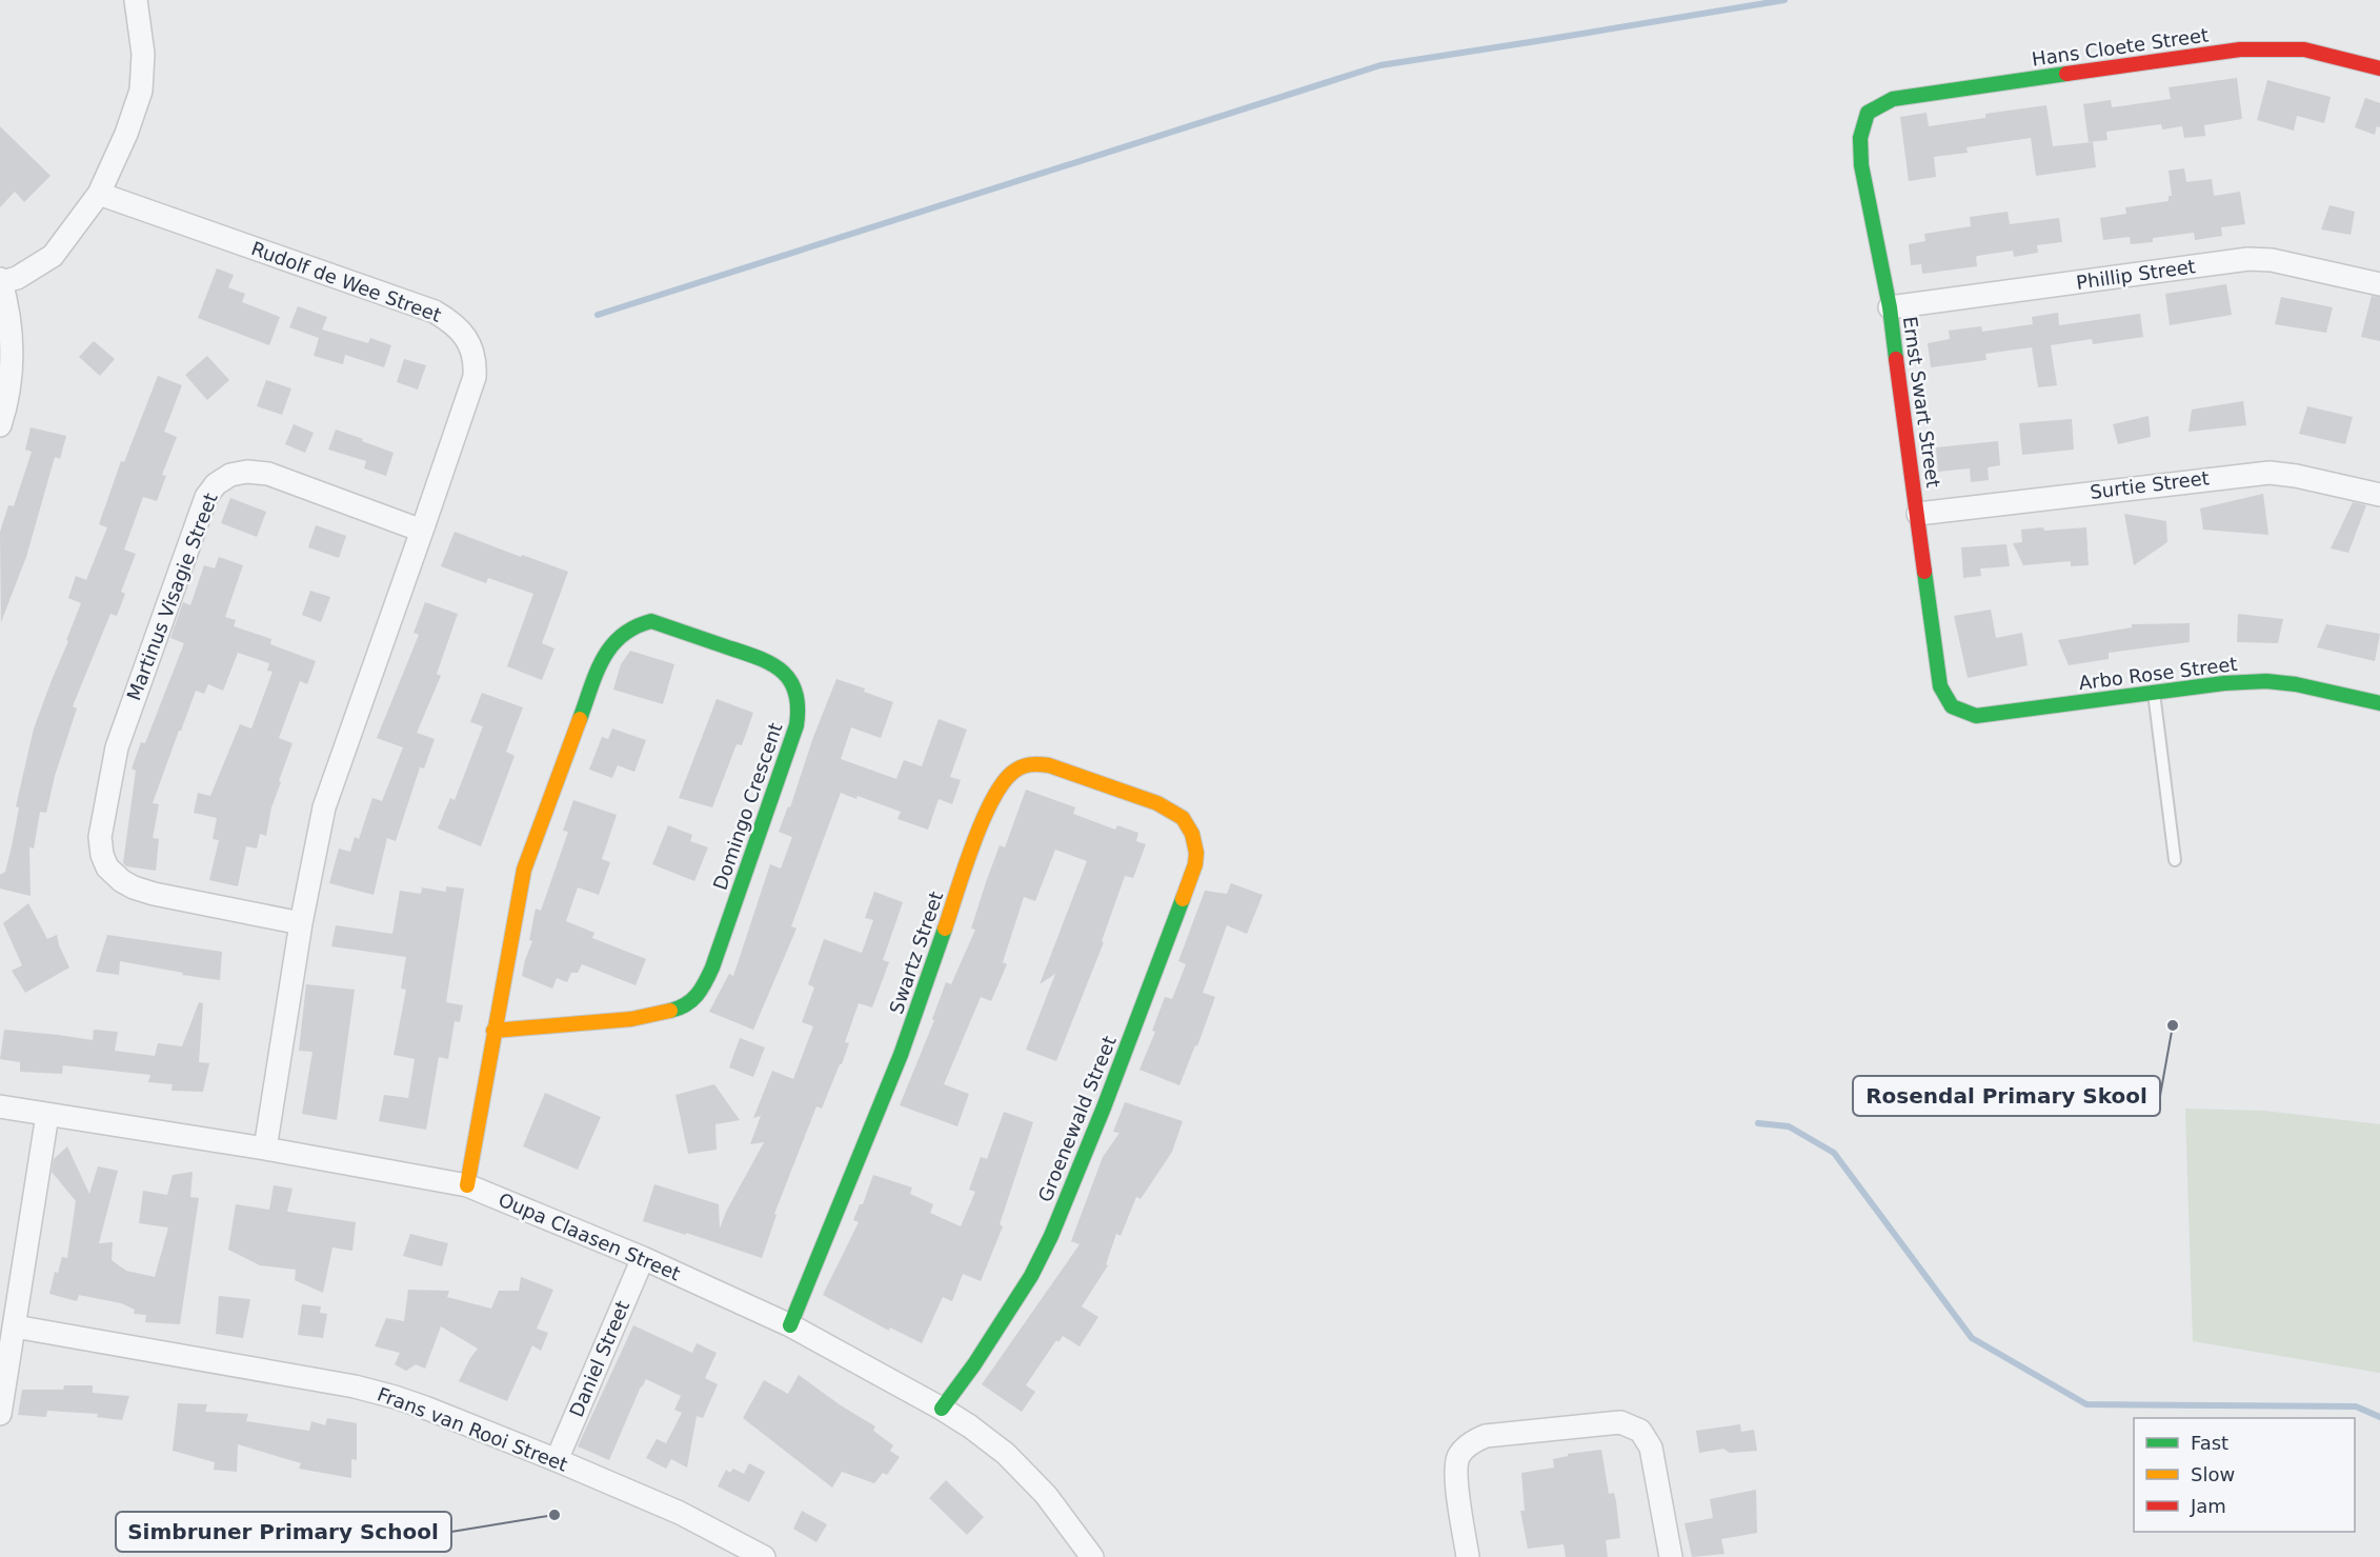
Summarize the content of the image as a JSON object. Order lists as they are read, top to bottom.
{
  "streets": {
    "street": [
      "Hans Cloete Street",
      "Phillip Street",
      "Rudolf de Wee Street",
      "Ernst Swart Street",
      "Surtie Street",
      "Martinus Visagie Street",
      "Arbo Rose Street",
      "Domingo Crescent",
      "Swartz Street",
      "Groenewald Street",
      "Oupa Claasen Street",
      "Daniel Street",
      "Frans van Rooi Street"
    ]
  },
  "crossings": [
    ["Hans Cloete Street", "Ernst Swart Street"],
    ["Phillip Street", "Ernst Swart Street"],
    ["Rudolf de Wee Street", "Martinus Visagie Street"],
    ["Ernst Swart Street", "Surtie Street"],
    ["Ernst Swart Street", "Arbo Rose Street"],
    ["Domingo Crescent", "Oupa Claasen Street"],
    ["Swartz Street", "Groenewald Street"],
    ["Swartz Street", "Oupa Claasen Street"],
    ["Groenewald Street", "Oupa Claasen Street"],
    ["Oupa Claasen Street", "Daniel Street"],
    ["Daniel Street", "Frans van Rooi Street"]
  ],
  "places": ["Rosendal Primary Skool", "Simbruner Primary School"],
  "legend": ["Fast", "Slow", "Jam"]
}
